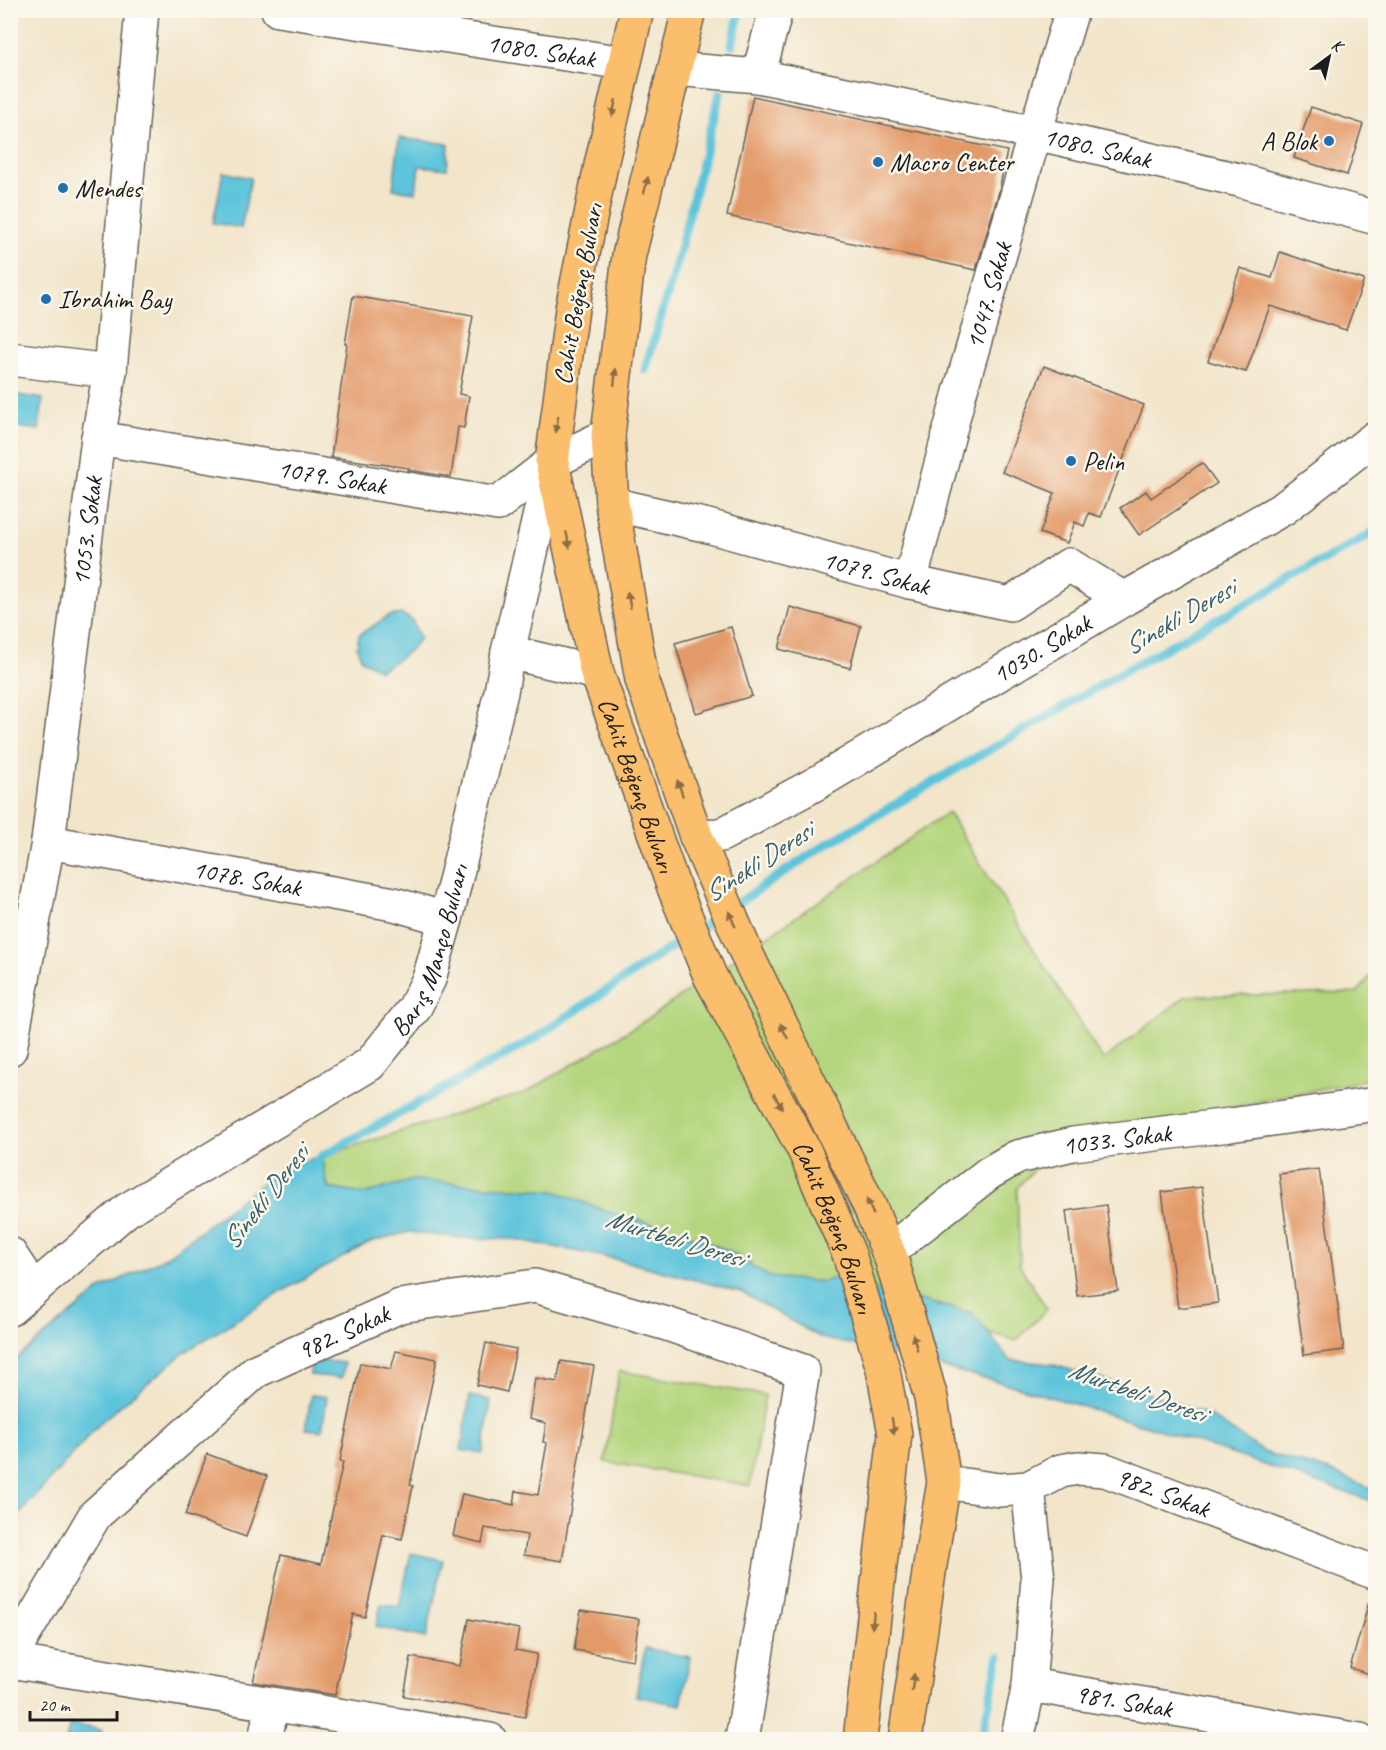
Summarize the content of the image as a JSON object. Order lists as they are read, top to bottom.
{
  "streets": {
    "main road": ["Cahit Beğenç Bulvarı"],
    "street": [
      "1080. Sokak",
      "1047. Sokak",
      "1079. Sokak",
      "1053. Sokak",
      "1030. Sokak",
      "1078. Sokak",
      "Barış Manço Bulvarı",
      "1033. Sokak",
      "982. Sokak",
      "981. Sokak"
    ]
  },
  "crossings": [
    ["1080. Sokak", "Cahit Beğenç Bulvarı"],
    ["1080. Sokak", "1047. Sokak"],
    ["Cahit Beğenç Bulvarı", "1079. Sokak"],
    ["Cahit Beğenç Bulvarı", "1030. Sokak"],
    ["Cahit Beğenç Bulvarı", "Barış Manço Bulvarı"],
    ["Cahit Beğenç Bulvarı", "1033. Sokak"],
    ["Cahit Beğenç Bulvarı", "982. Sokak"],
    ["1047. Sokak", "1079. Sokak"],
    ["1079. Sokak", "1053. Sokak"],
    ["1079. Sokak", "1030. Sokak"],
    ["1079. Sokak", "Barış Manço Bulvarı"],
    ["1053. Sokak", "1078. Sokak"],
    ["1078. Sokak", "Barış Manço Bulvarı"]
  ],
  "water": ["Sinekli Deresi", "Murtbeli Deresi"],
  "places": [
    "A Blok",
    "Macro Center",
    "Mendes",
    "Ibrahim Bay",
    "Pelin"
  ],
  "scale_bar": "20 m",
  "north": "top right"
}
